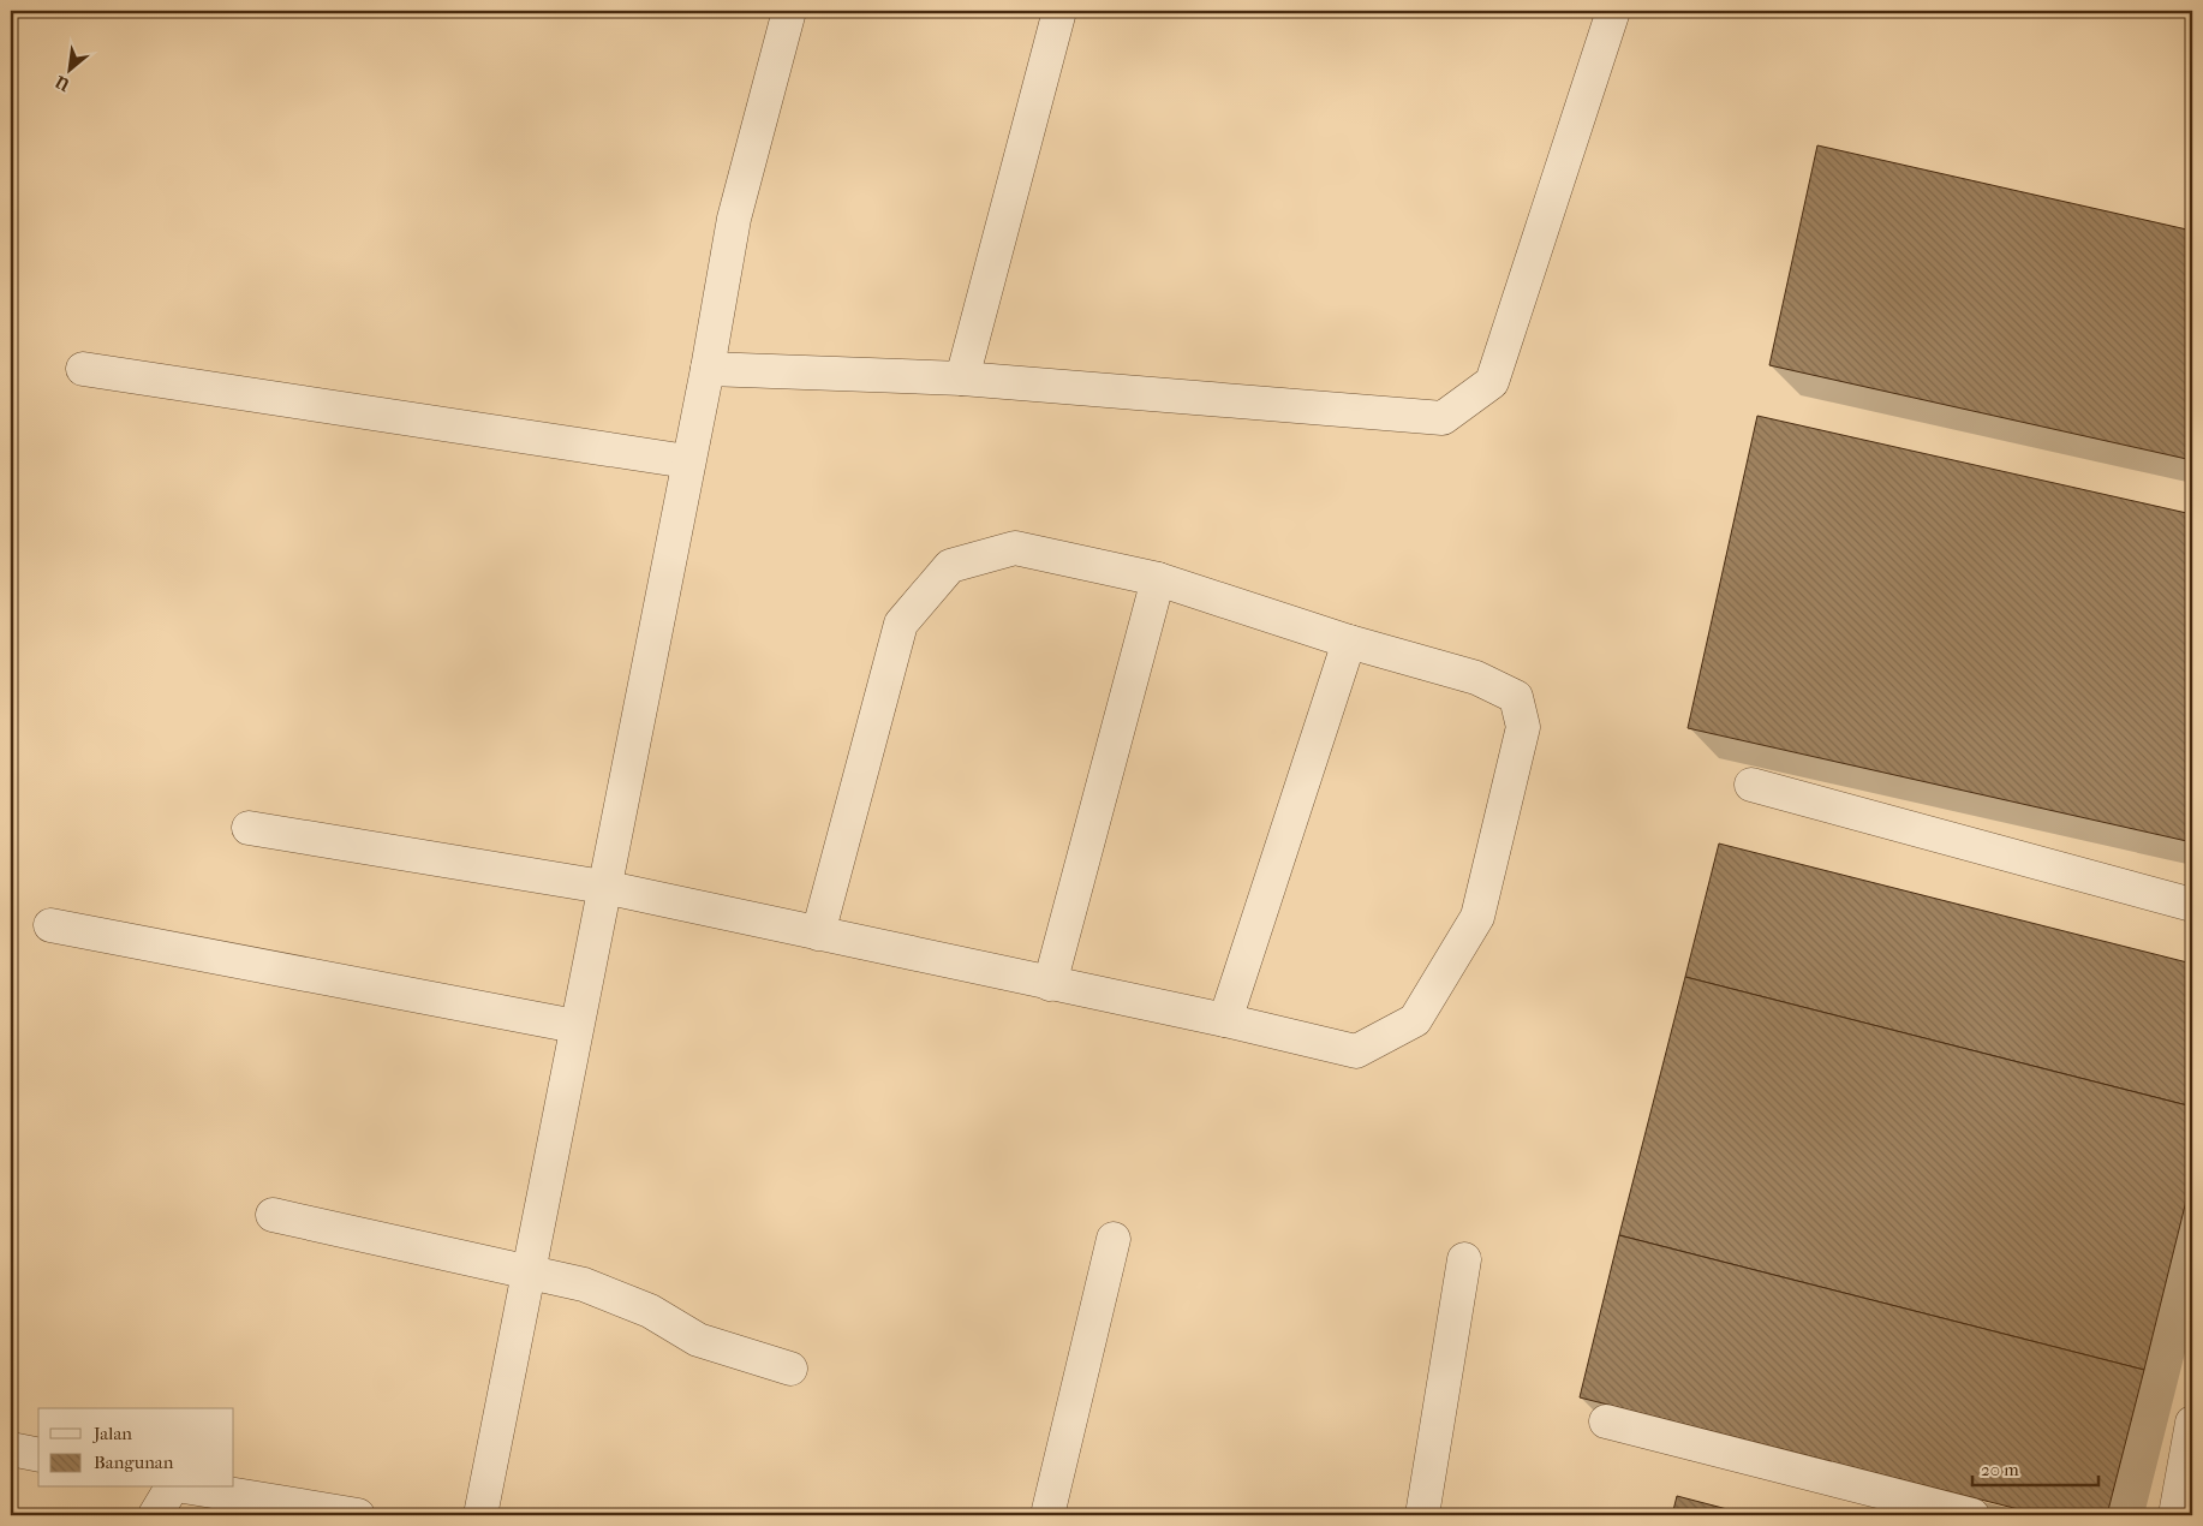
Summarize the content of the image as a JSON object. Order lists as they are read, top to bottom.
{
  "legend": ["Jalan", "Bangunan"],
  "scale_bar": "20 m",
  "north": "bottom left"
}
